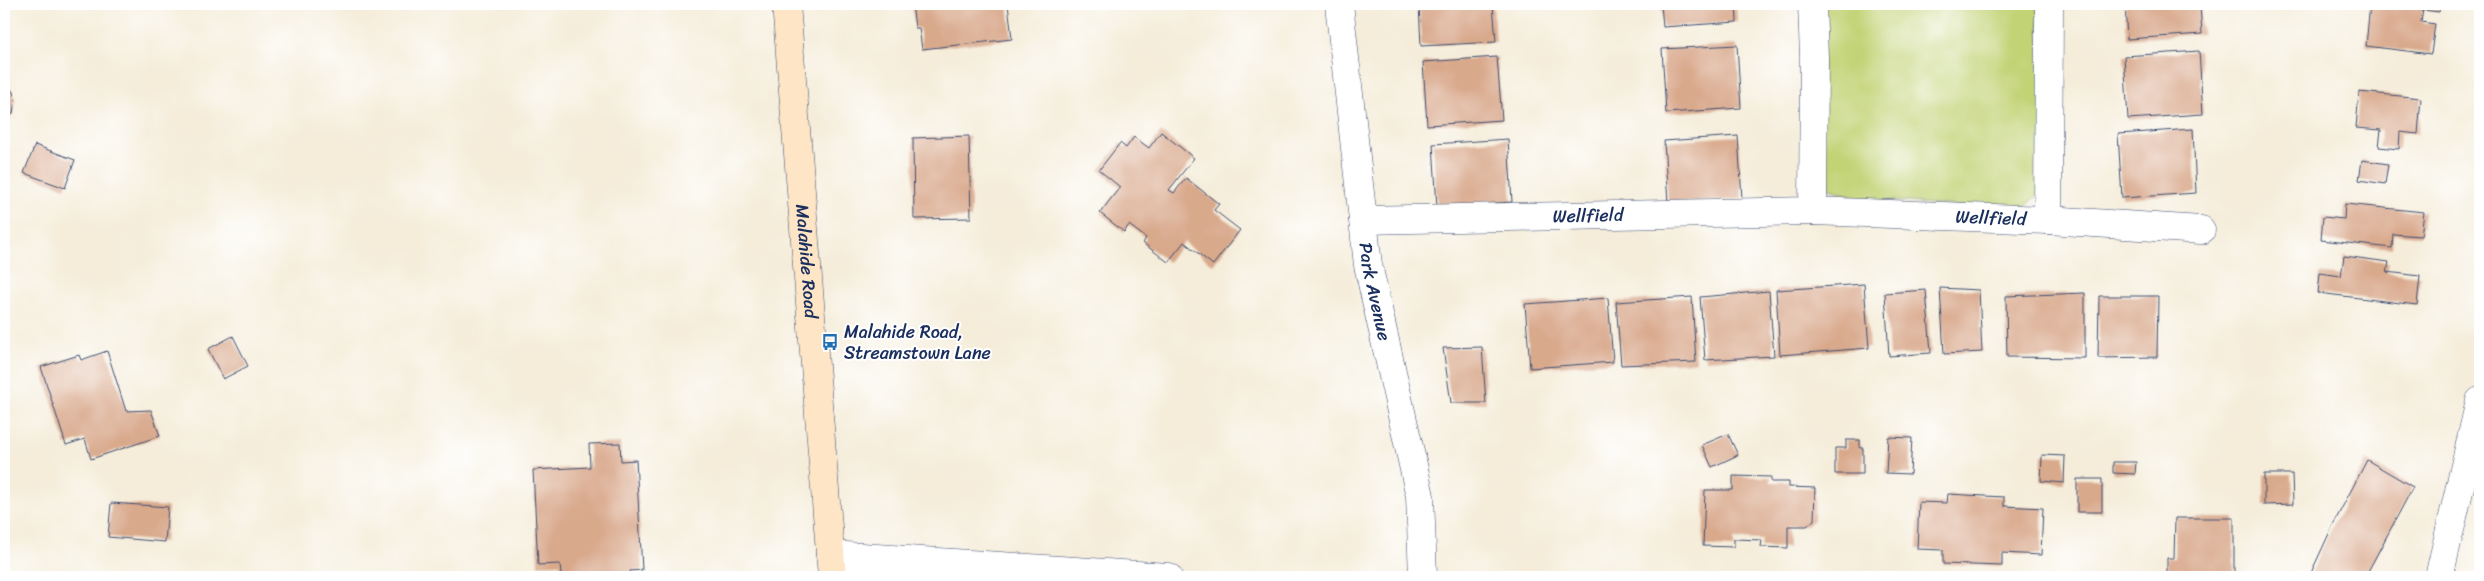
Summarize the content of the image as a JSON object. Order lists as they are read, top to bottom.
{
  "streets": {
    "main road": ["Malahide Road"],
    "street": ["Wellfield", "Park Avenue"]
  },
  "crossings": [
    ["Wellfield", "Park Avenue"]
  ],
  "places": {
    "bus stop": ["Malahide Road, Streamstown Lane"]
  }
}
